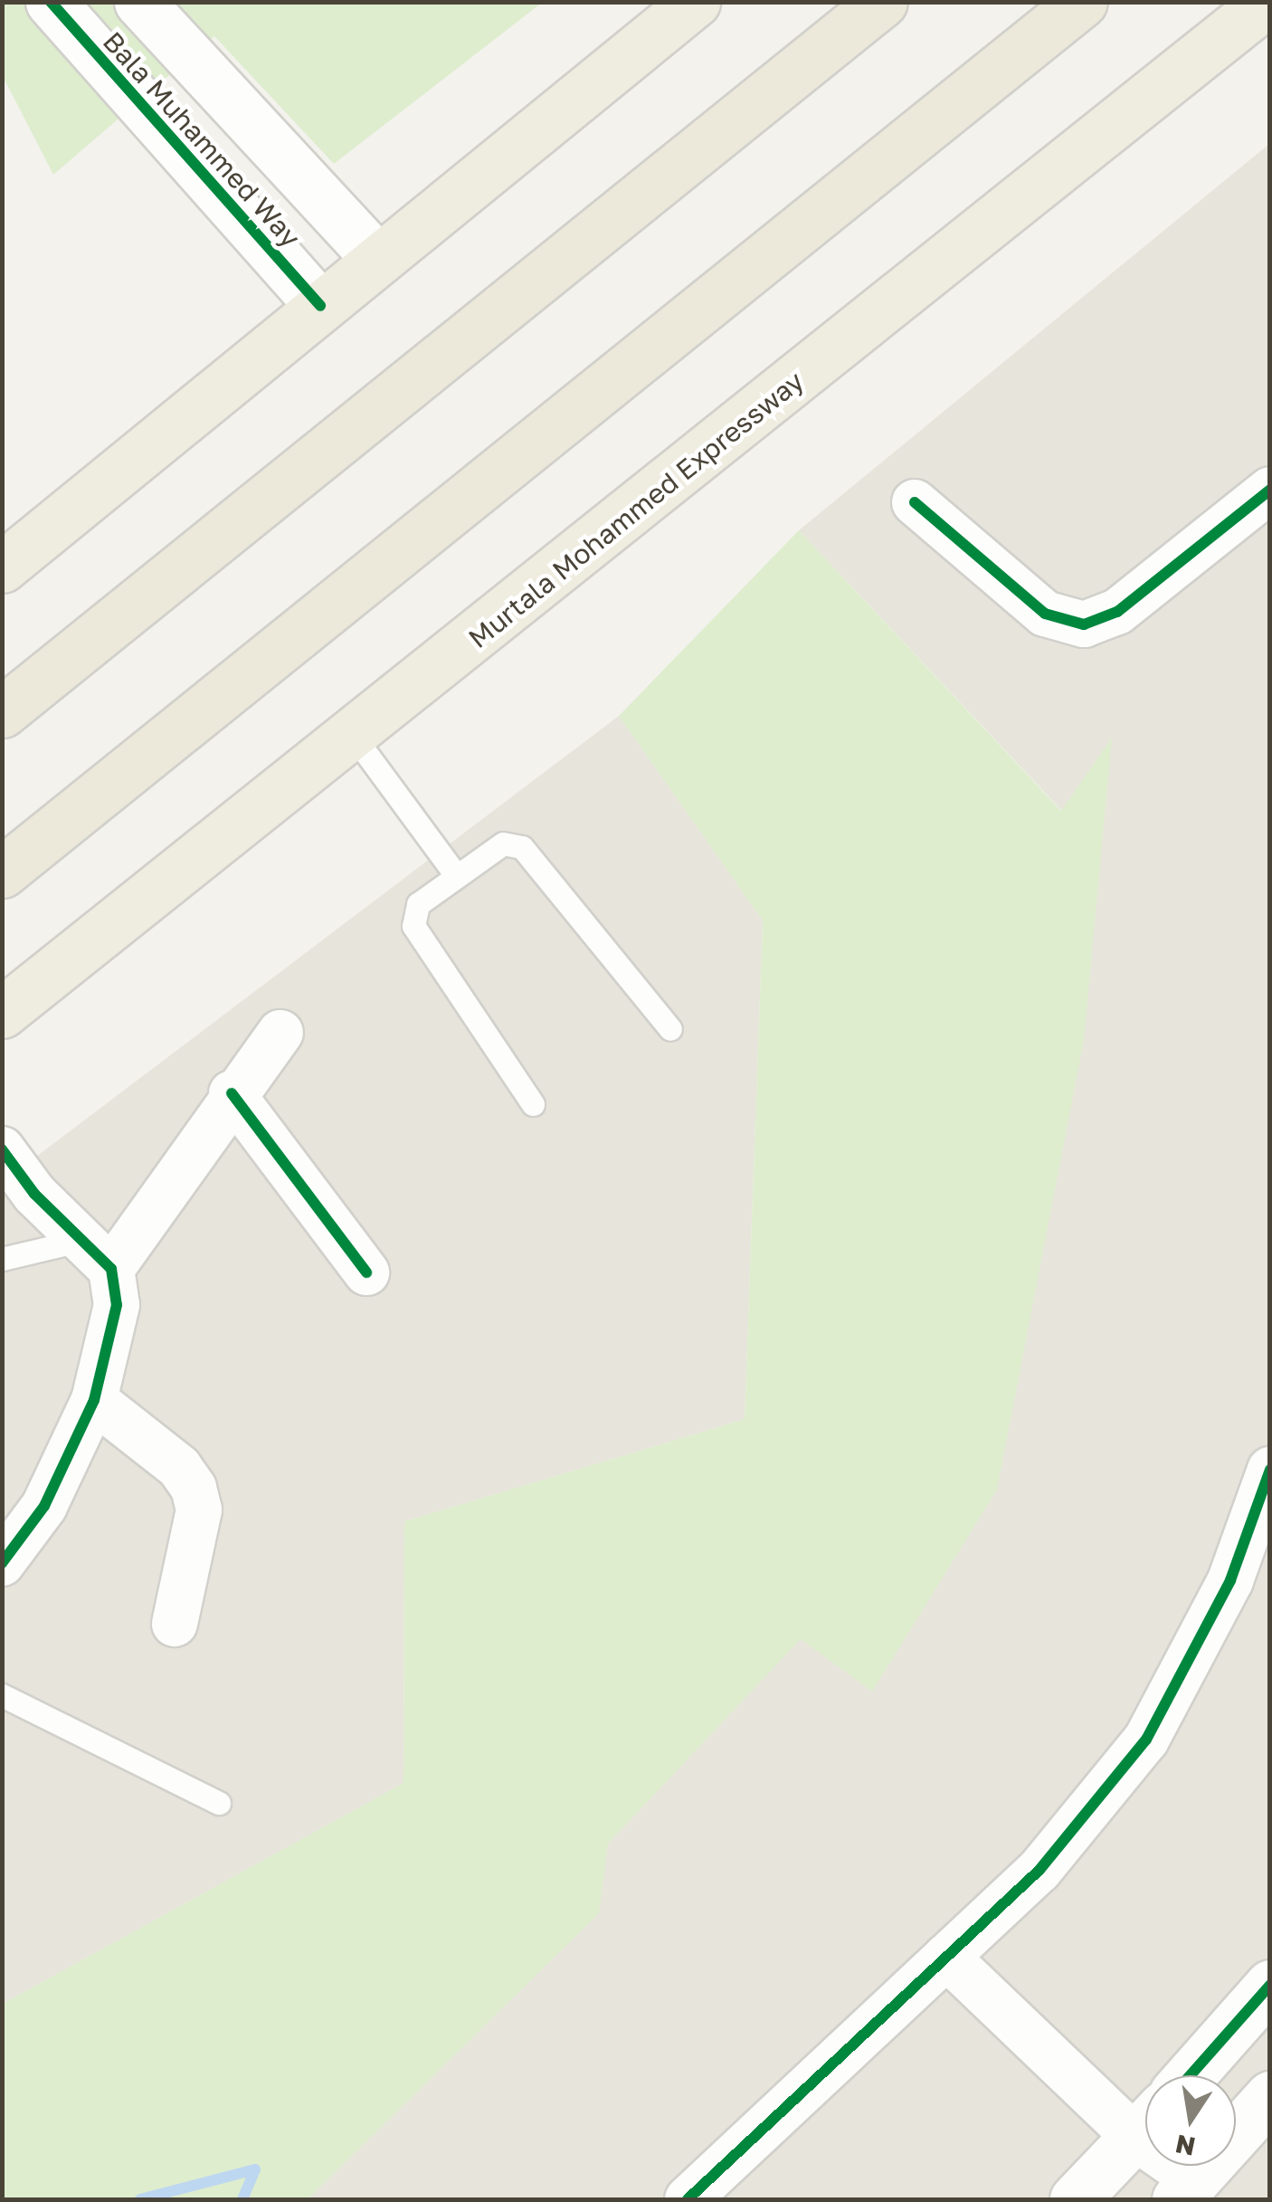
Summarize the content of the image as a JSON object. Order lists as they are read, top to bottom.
{
  "streets": {
    "highway": ["Murtala Mohammed Expressway"],
    "street": ["Bala Muhammed Way"]
  },
  "north": "bottom"
}
